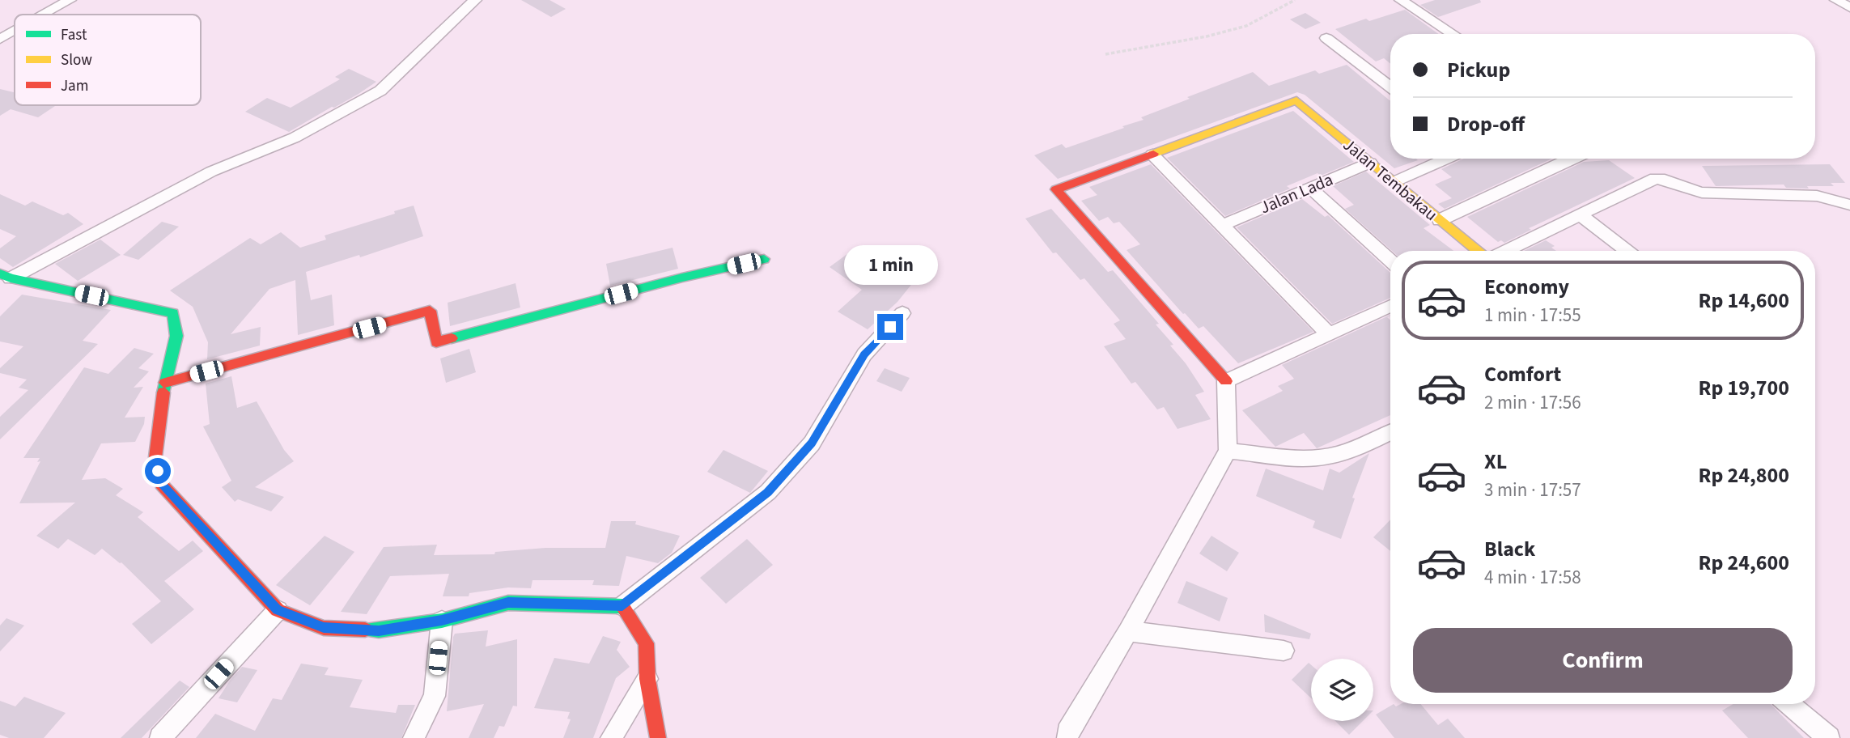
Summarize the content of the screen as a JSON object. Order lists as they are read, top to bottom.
{
  "streets": {
    "street": ["Jalan Tembakau", "Jalan Lada"]
  },
  "crossings": [
    ["Jalan Tembakau", "Jalan Lada"]
  ],
  "legend": ["Fast", "Slow", "Jam"],
  "page": {
    "banner": ["Pickup", "Drop-off"],
    "bubble": "1 min",
    "list": [
      {
        "name": "Economy",
        "note": "1 min · 17:55",
        "value": "Rp 14,600"
      },
      {
        "name": "Comfort",
        "note": "2 min · 17:56",
        "value": "Rp 19,700"
      },
      {
        "name": "XL",
        "note": "3 min · 17:57",
        "value": "Rp 24,800"
      },
      {
        "name": "Black",
        "note": "4 min · 17:58",
        "value": "Rp 24,600"
      }
    ],
    "buttons": "Confirm"
  }
}
